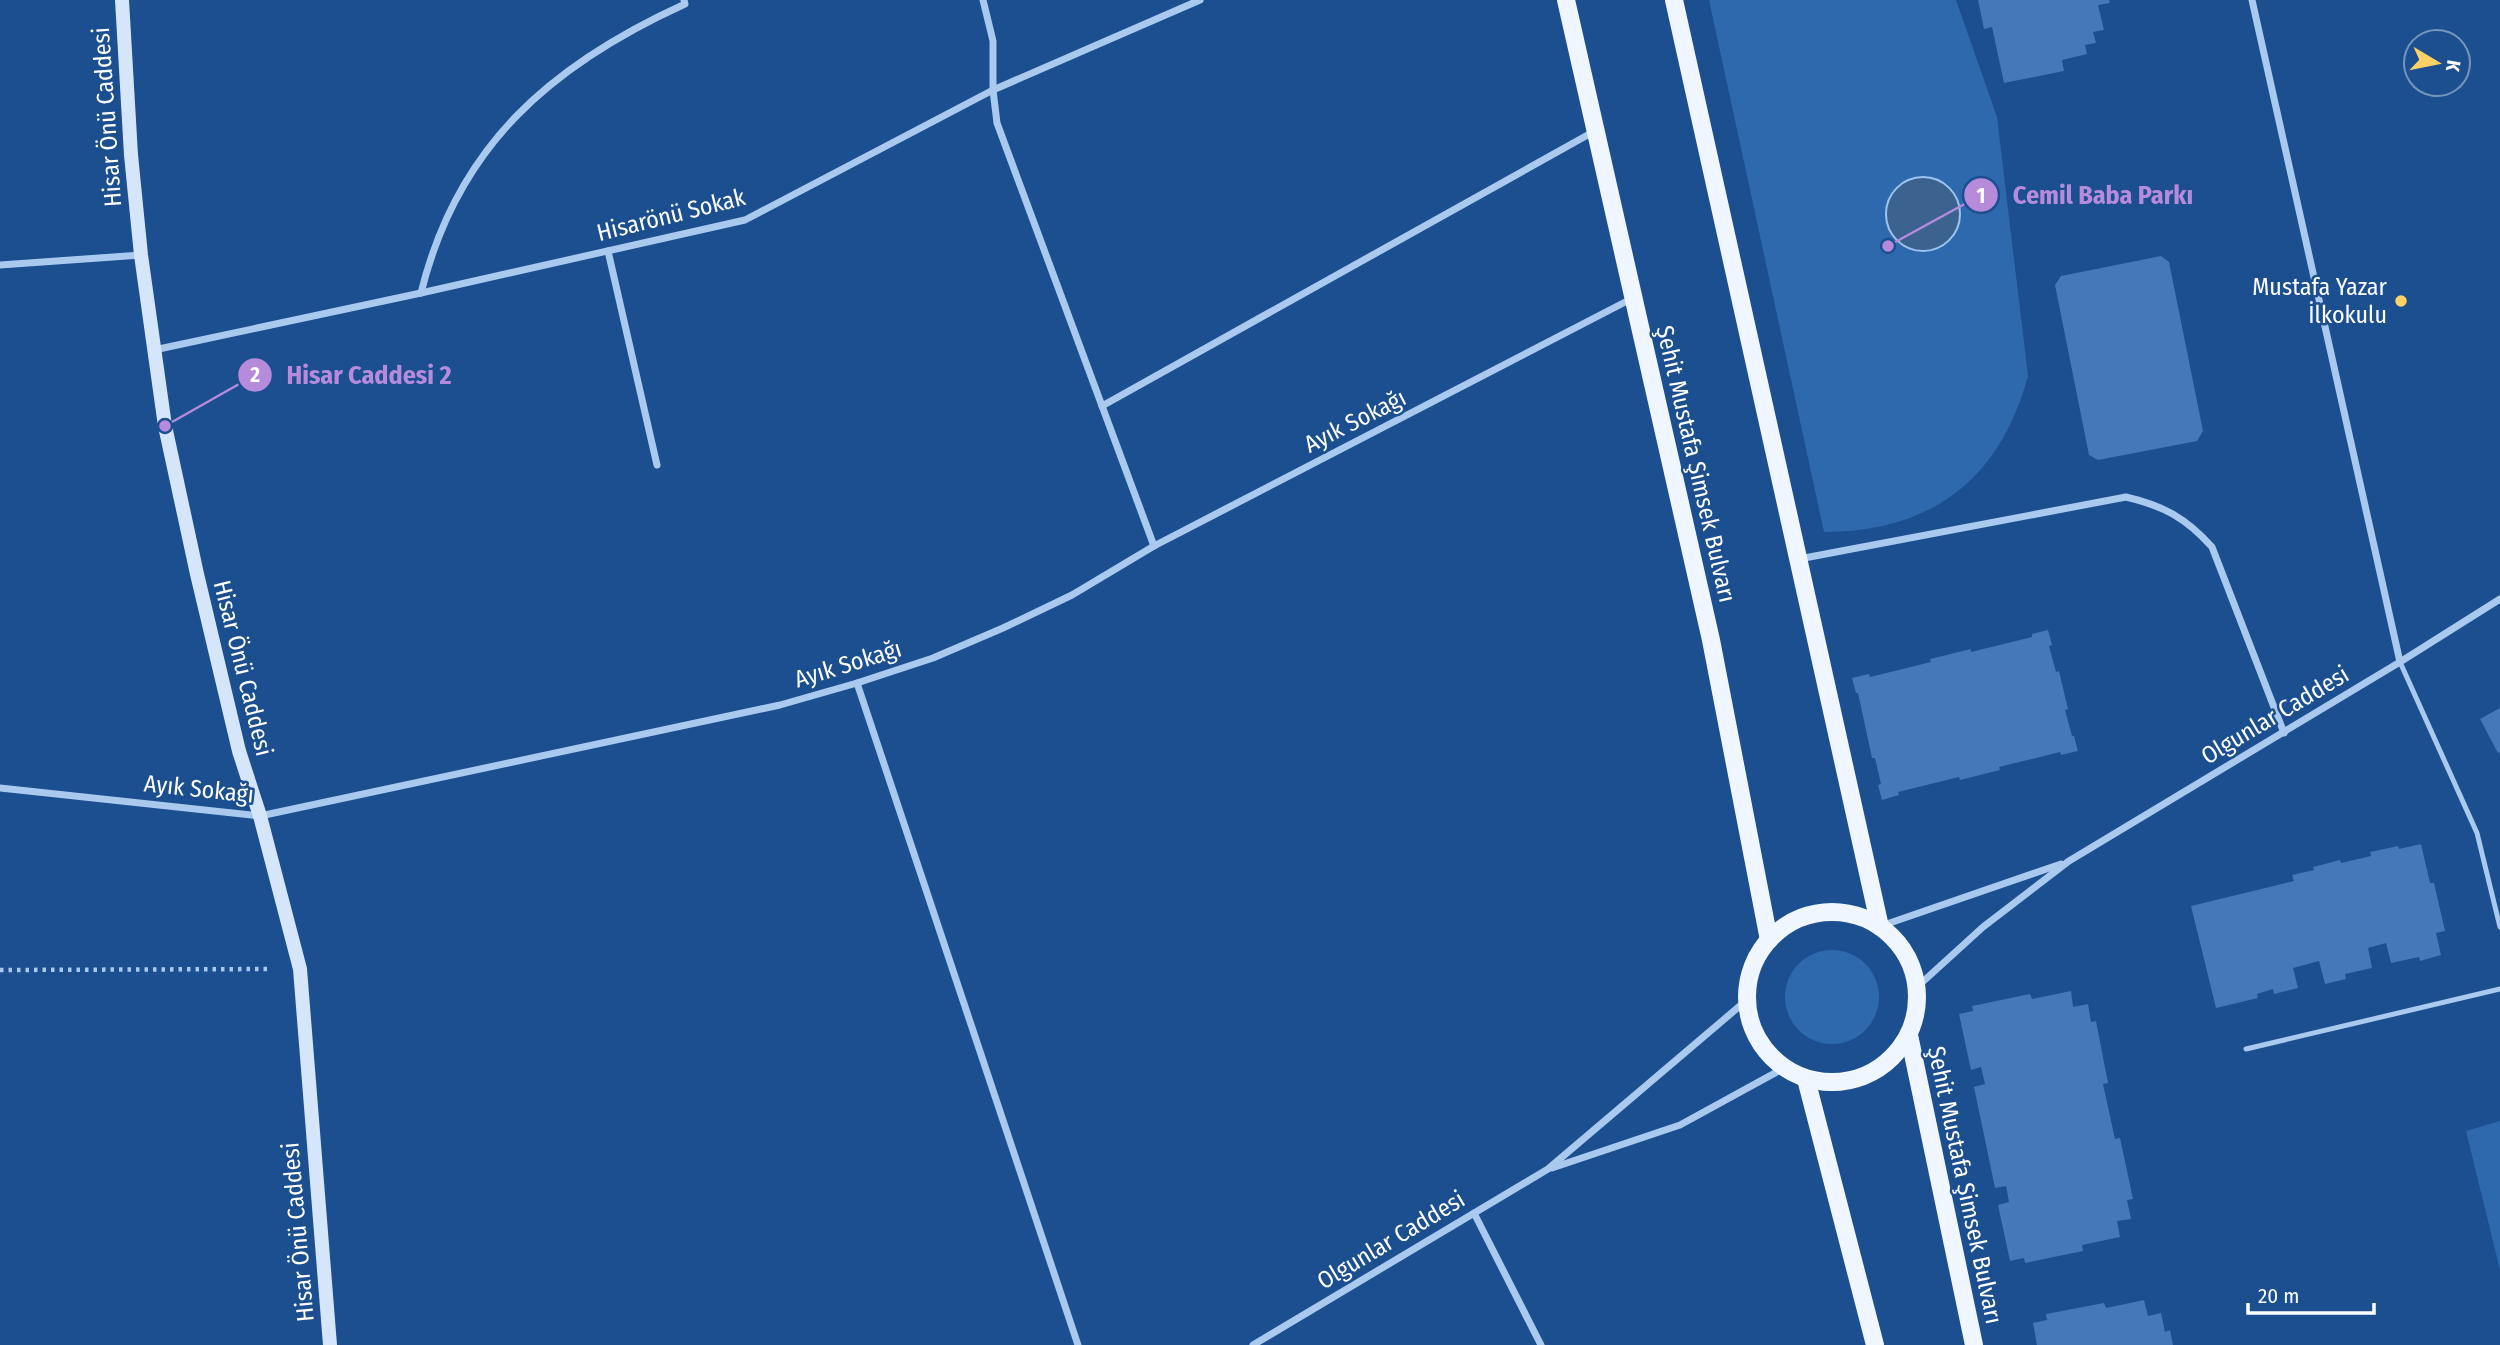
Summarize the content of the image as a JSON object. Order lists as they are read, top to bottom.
{
  "streets": {
    "main road": ["Hisar Önü Caddesi", "Şehit Mustafa Şimsek Bulvarı"],
    "street": ["Hisarönü Sokak", "Ayık Sokağı", "Olgunlar Caddesi"]
  },
  "crossings": [
    ["Hisar Önü Caddesi", "Hisarönü Sokak"],
    ["Hisar Önü Caddesi", "Ayık Sokağı"],
    ["Ayık Sokağı", "Şehit Mustafa Şimsek Bulvarı"]
  ],
  "places": ["Cemil Baba Parkı", "Mustafa Yazar İlkokulu", "Hisar Caddesi 2"],
  "scale_bar": "20 m",
  "north": "right"
}
